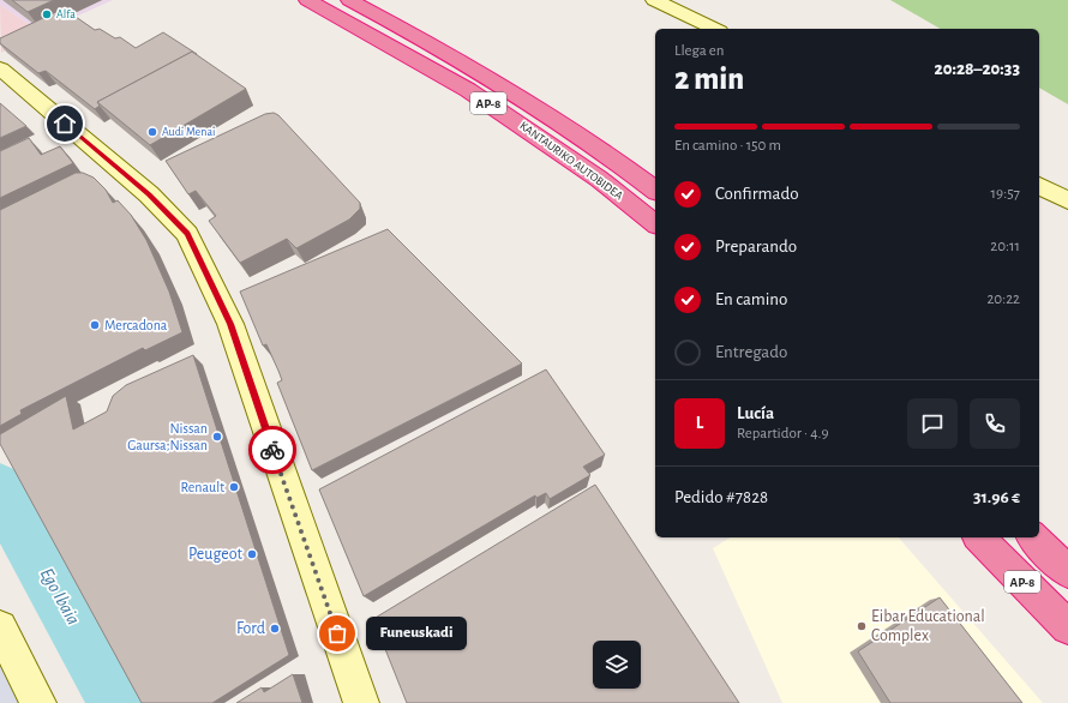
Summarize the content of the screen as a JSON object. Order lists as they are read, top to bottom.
{
  "streets": {
    "highway": ["AP-8", "KANTAURIKO AUTOBIDEA"]
  },
  "water": ["Ego Ibaia"],
  "places": [
    "Alfa",
    "Audi Menai",
    "Mercadona",
    "Nissan Gaursa;Nissan",
    "Renault",
    "Peugeot",
    "Eibar Educational Complex",
    "Ford",
    "Funeuskadi"
  ],
  "page": {
    "heading": ["2 min", "Llega en", "20:28–20:33"],
    "panel": [
      "Lucía",
      "Repartidor · 4.9",
      "Pedido #7828",
      "31.96 €"
    ],
    "bar": "En camino · 150 m",
    "list": [
      ["Confirmado", "19:57"],
      ["Preparando", "20:11"],
      ["En camino", "20:22"],
      "Entregado"
    ],
    "round": "L",
    "bubble": "Funeuskadi"
  }
}
